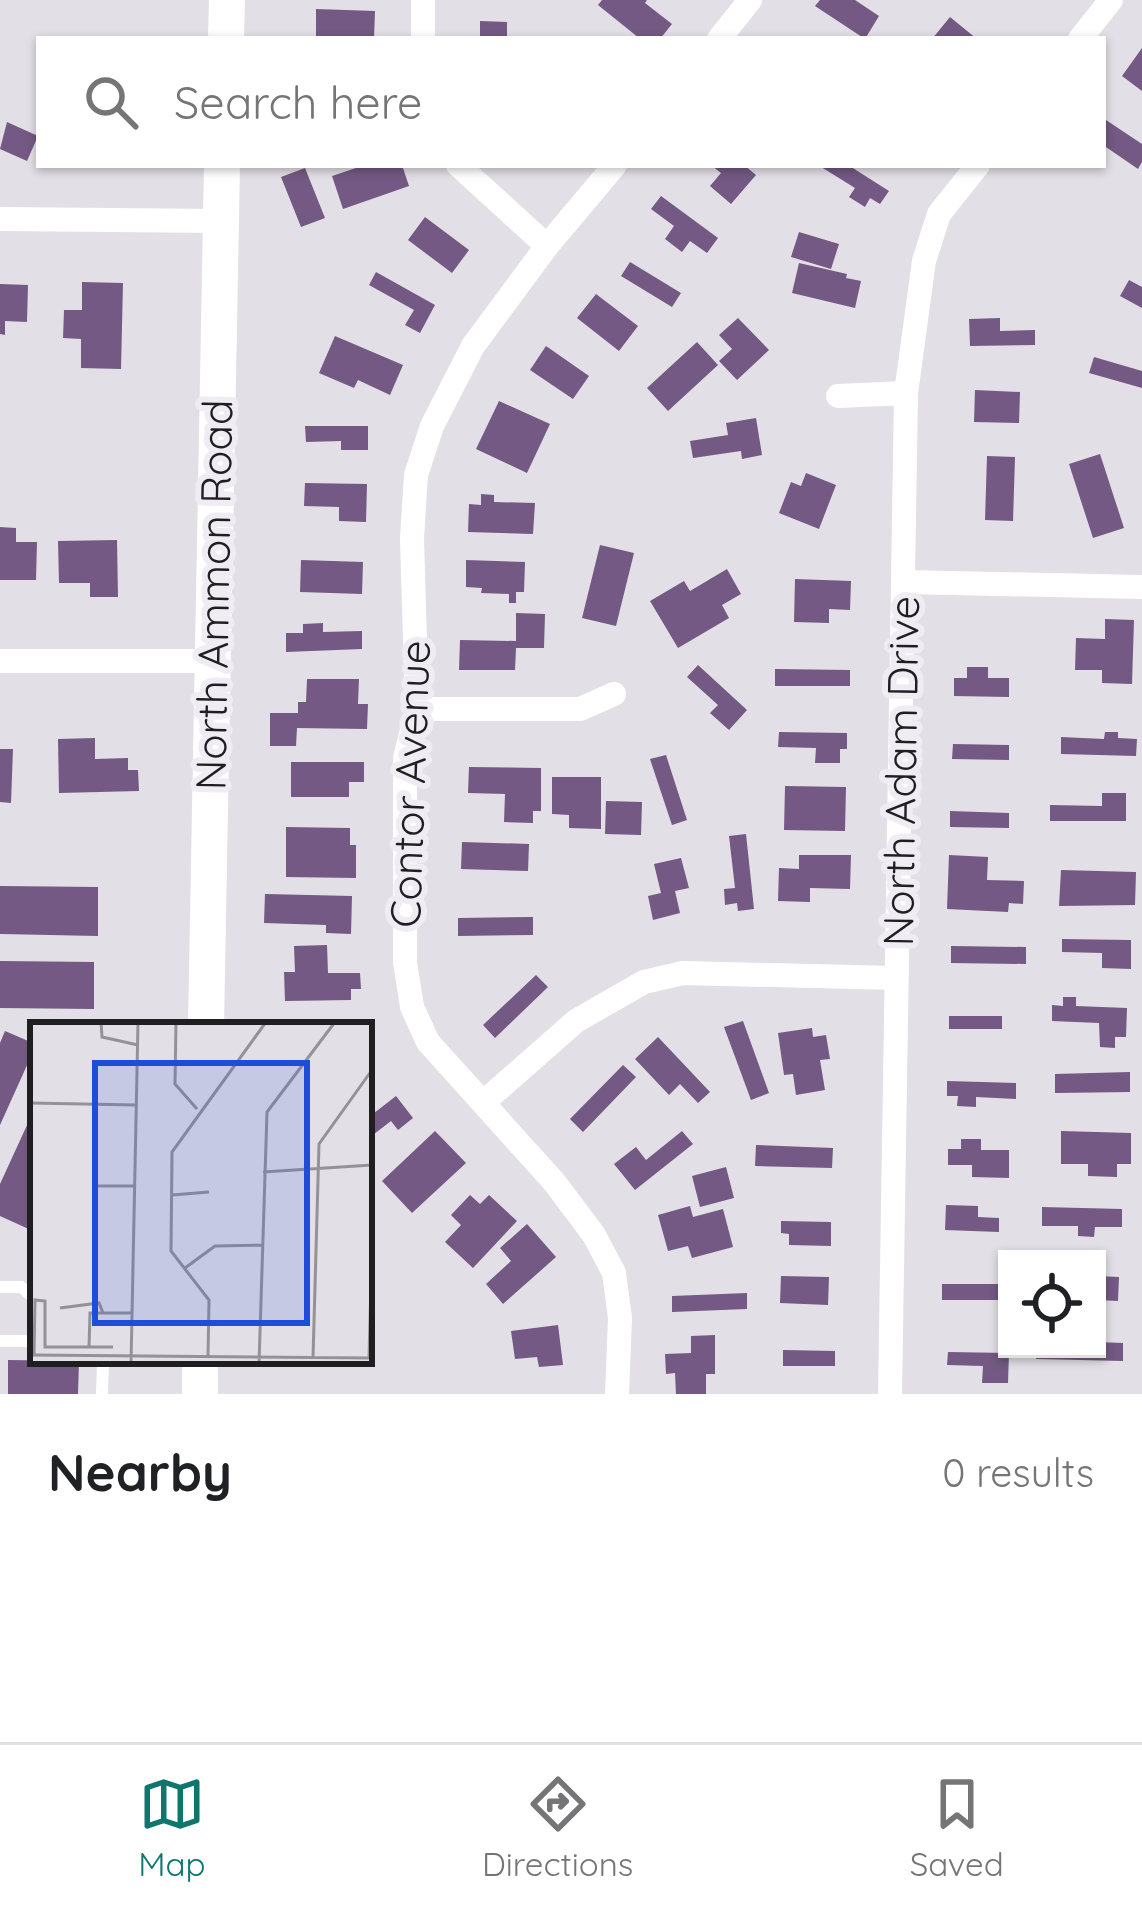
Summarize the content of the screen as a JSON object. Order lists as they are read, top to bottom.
{
  "streets": {
    "main road": ["North Ammon Road"],
    "street": ["North Adam Drive", "Contor Avenue"]
  },
  "page": {
    "search": "Search here",
    "heading": ["Nearby", "0 results"],
    "nav": ["Map", "Directions", "Saved"]
  }
}
